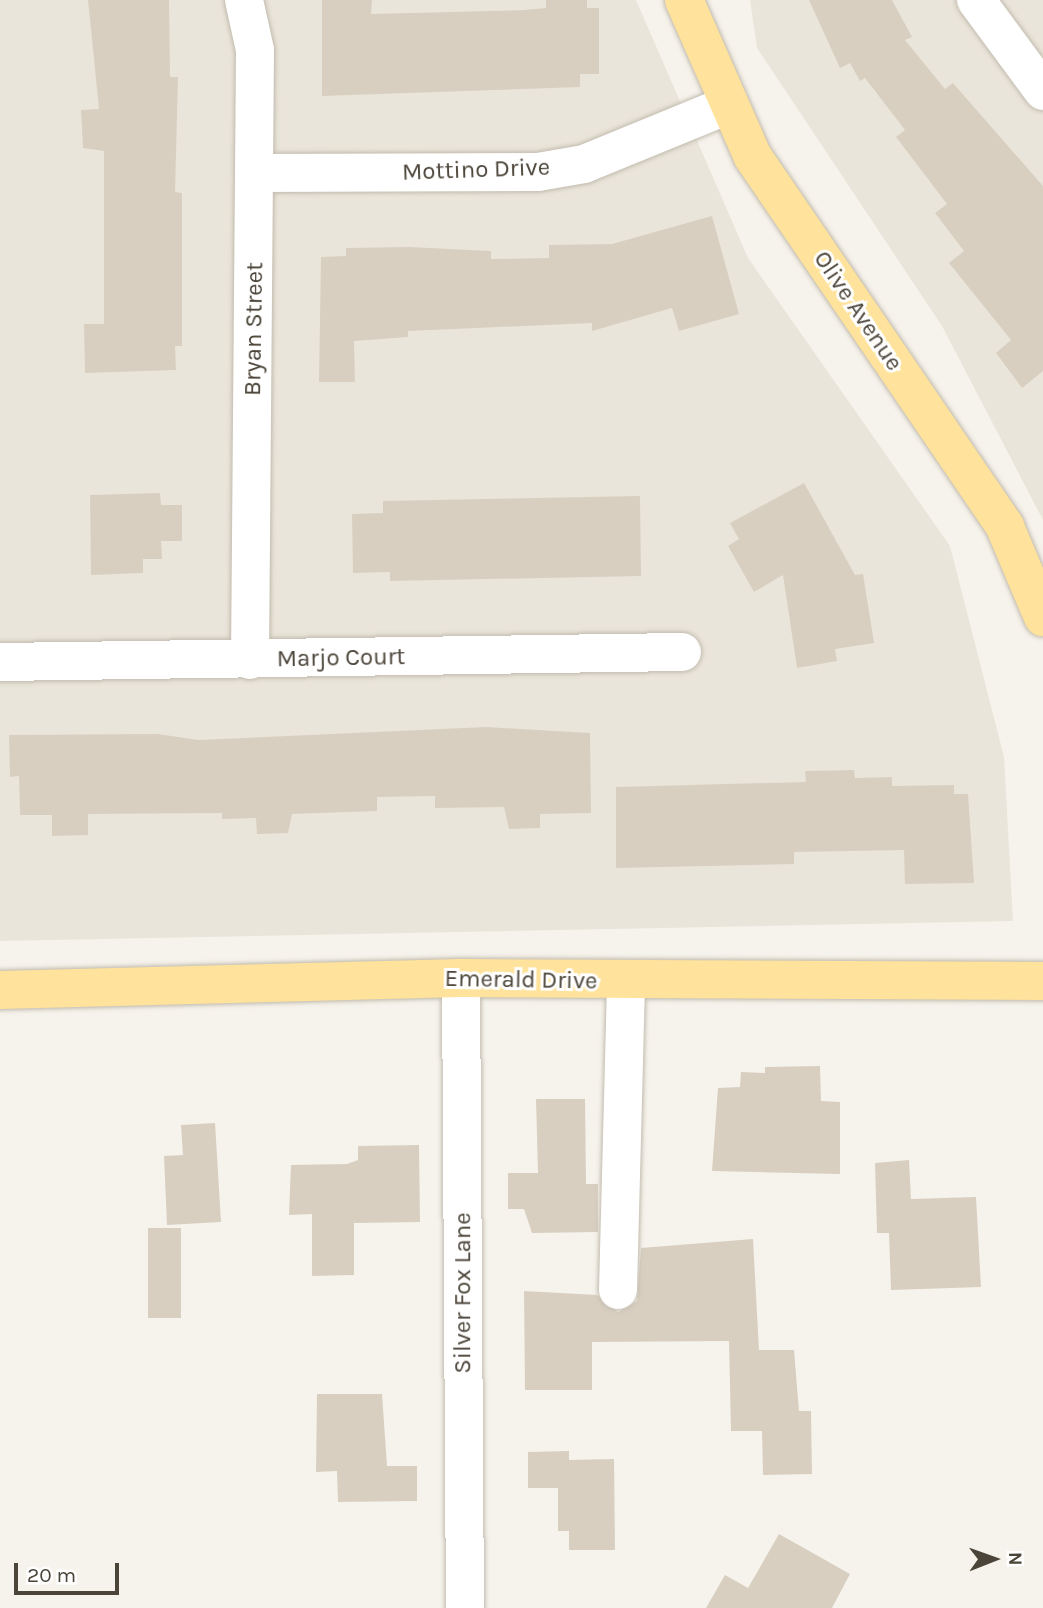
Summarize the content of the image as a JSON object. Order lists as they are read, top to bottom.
{
  "streets": {
    "main road": ["Olive Avenue", "Emerald Drive"],
    "street": [
      "Mottino Drive",
      "Bryan Street",
      "Marjo Court",
      "Silver Fox Lane"
    ]
  },
  "crossings": [
    ["Mottino Drive", "Olive Avenue"],
    ["Mottino Drive", "Bryan Street"],
    ["Bryan Street", "Marjo Court"],
    ["Emerald Drive", "Silver Fox Lane"]
  ],
  "scale_bar": "20 m",
  "north": "right"
}
